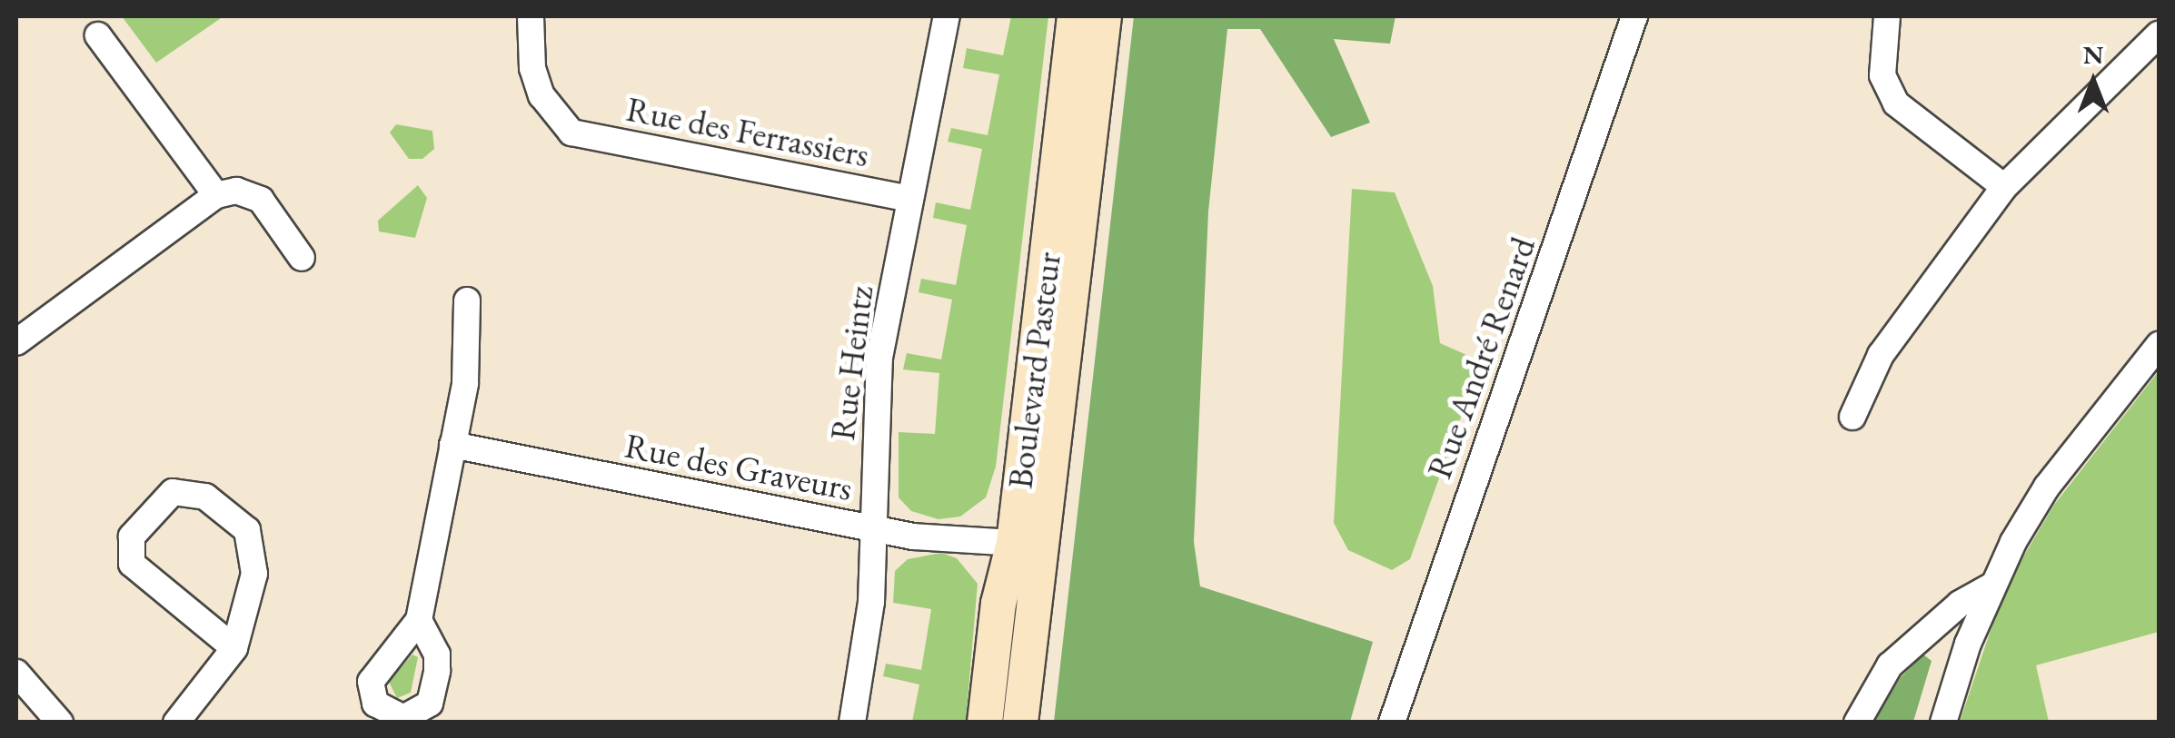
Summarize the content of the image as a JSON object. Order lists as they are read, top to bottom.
{
  "streets": {
    "street": [
      "Rue des Ferrassiers",
      "Rue André Renard",
      "Rue Heintz",
      "Boulevard Pasteur",
      "Rue des Graveurs"
    ]
  },
  "crossings": [
    ["Rue des Ferrassiers", "Rue Heintz"],
    ["Rue Heintz", "Rue des Graveurs"],
    ["Boulevard Pasteur", "Rue des Graveurs"]
  ],
  "north": "top"
}
